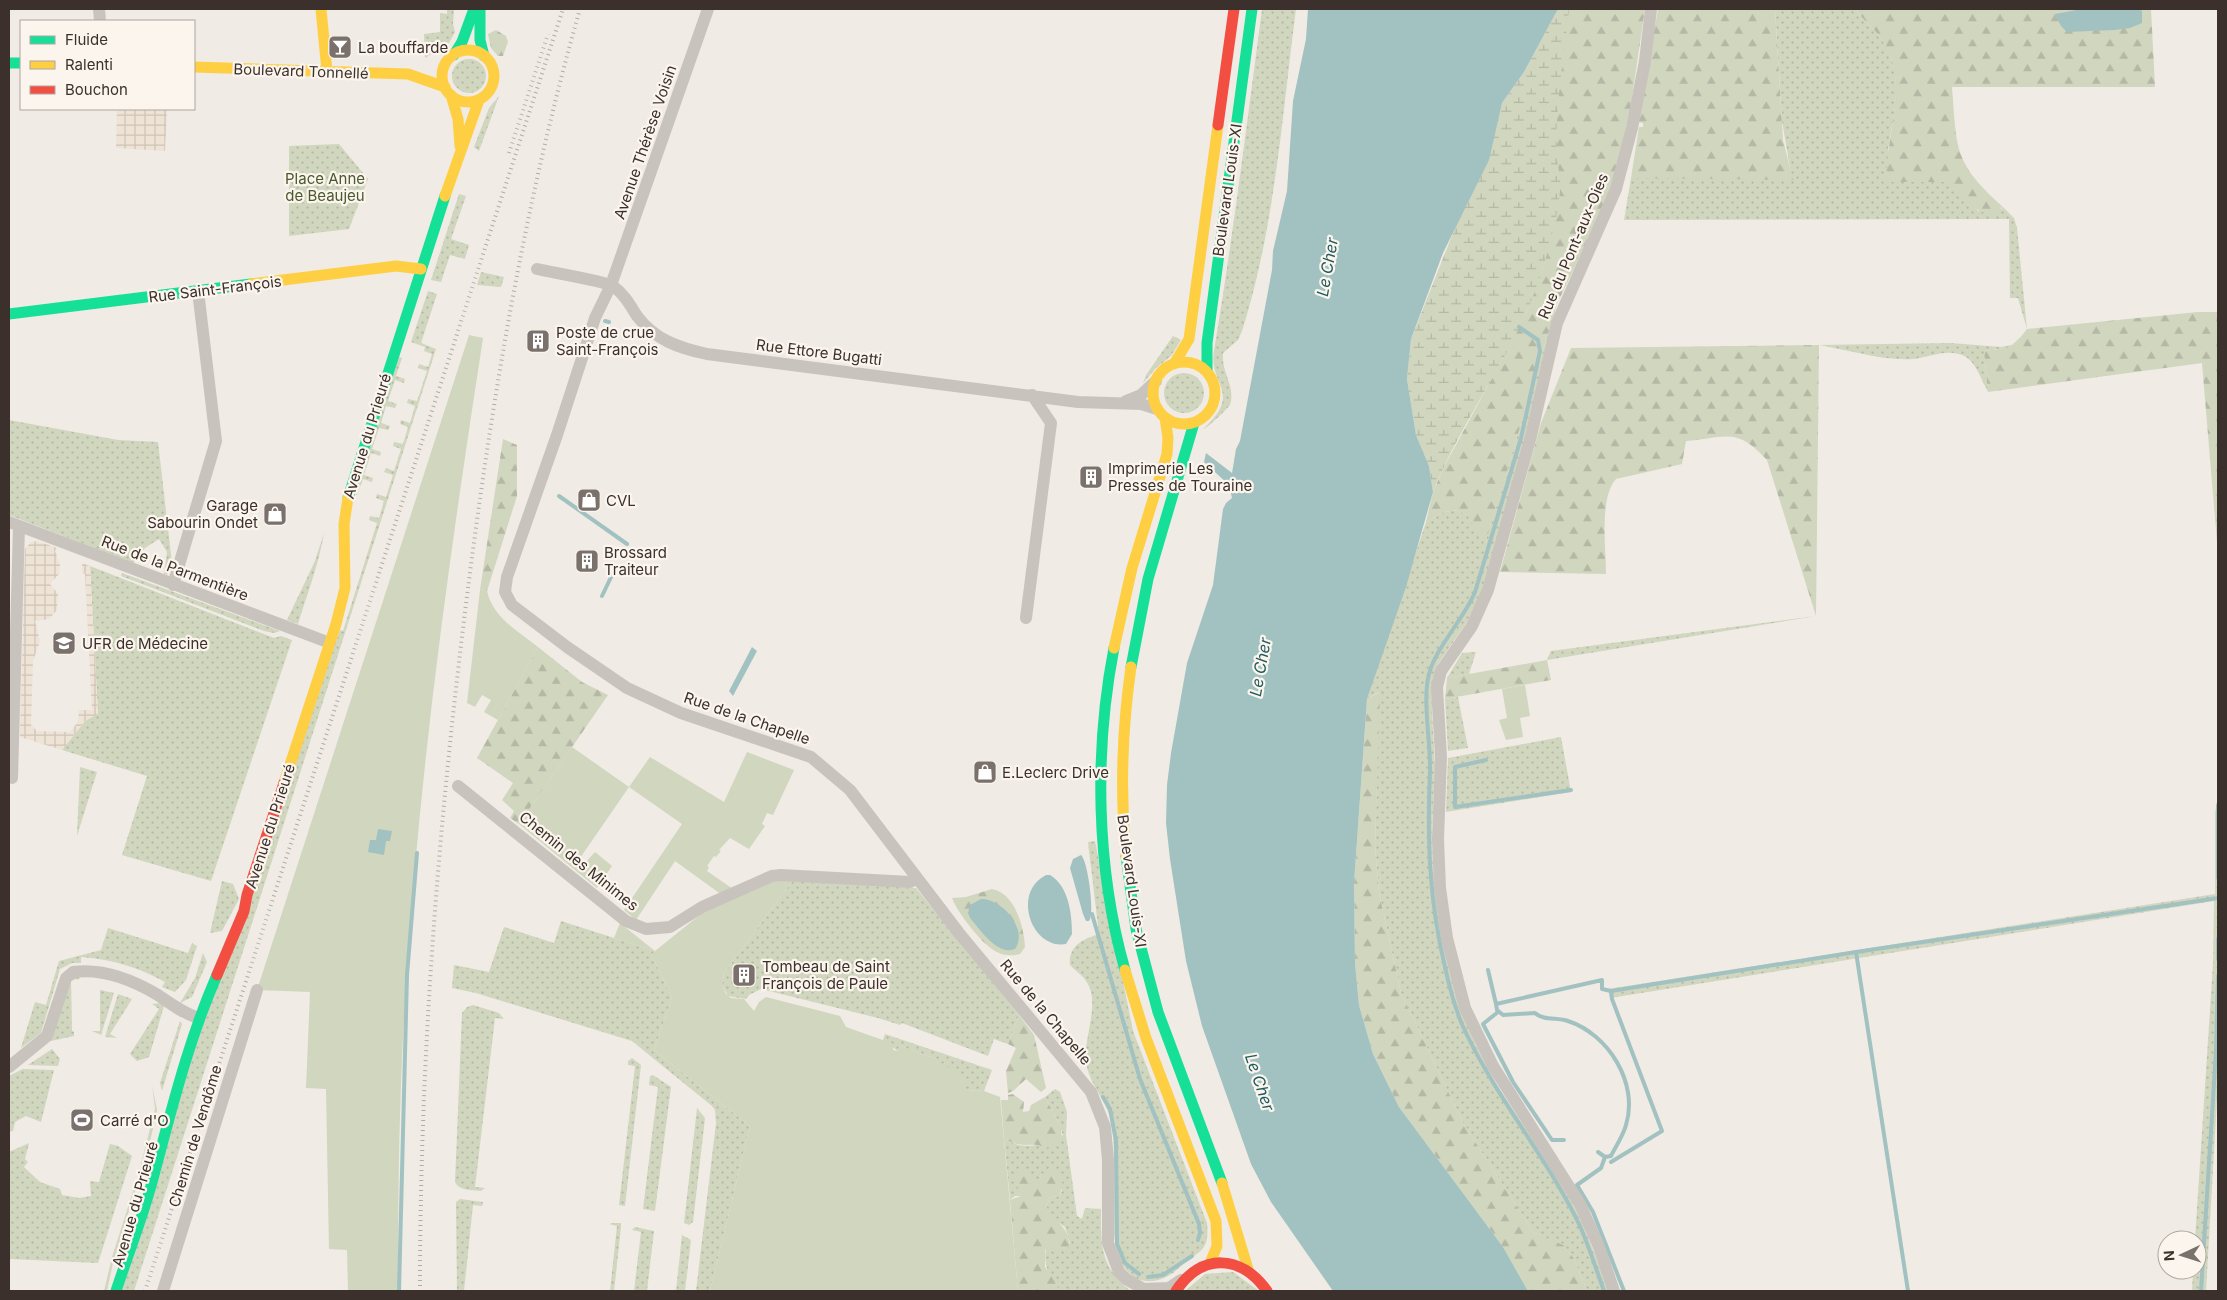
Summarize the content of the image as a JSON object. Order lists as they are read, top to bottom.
{
  "streets": {
    "main road": [
      "Boulevard Tonnellé",
      "Boulevard Louis-XI",
      "Rue Saint-François",
      "Avenue du Prieuré"
    ],
    "street": [
      "Avenue Thérèse Voisin",
      "Rue du Pont-aux-Oies",
      "Rue Ettore Bugatti",
      "Rue de la Parmentière",
      "Rue de la Chapelle",
      "Chemin des Minimes",
      "Chemin de Vendôme"
    ]
  },
  "crossings": [
    ["Boulevard Tonnellé", "Avenue du Prieuré"],
    ["Avenue Thérèse Voisin", "Rue Ettore Bugatti"],
    ["Avenue Thérèse Voisin", "Rue de la Chapelle"],
    ["Boulevard Louis-XI", "Rue Ettore Bugatti"],
    ["Rue Saint-François", "Avenue du Prieuré"],
    ["Rue Ettore Bugatti", "Rue de la Chapelle"],
    ["Avenue du Prieuré", "Rue de la Parmentière"],
    ["Rue de la Chapelle", "Chemin des Minimes"]
  ],
  "water": ["Le Cher"],
  "parks": ["Place Anne de Beaujeu"],
  "places": {
    "bar": ["La bouffarde"],
    "building": [
      "Poste de crue Saint-François",
      "Imprimerie Les Presses de Touraine",
      "Brossard Traiteur",
      "Tombeau de Saint François de Paule"
    ],
    "shop": ["CVL", "Garage Sabourin Ondet", "E.Leclerc Drive"],
    "school or university": ["UFR de Médecine"],
    "sports": ["Carré d'O"]
  },
  "legend": ["Fluide", "Ralenti", "Bouchon"],
  "north": "left"
}
